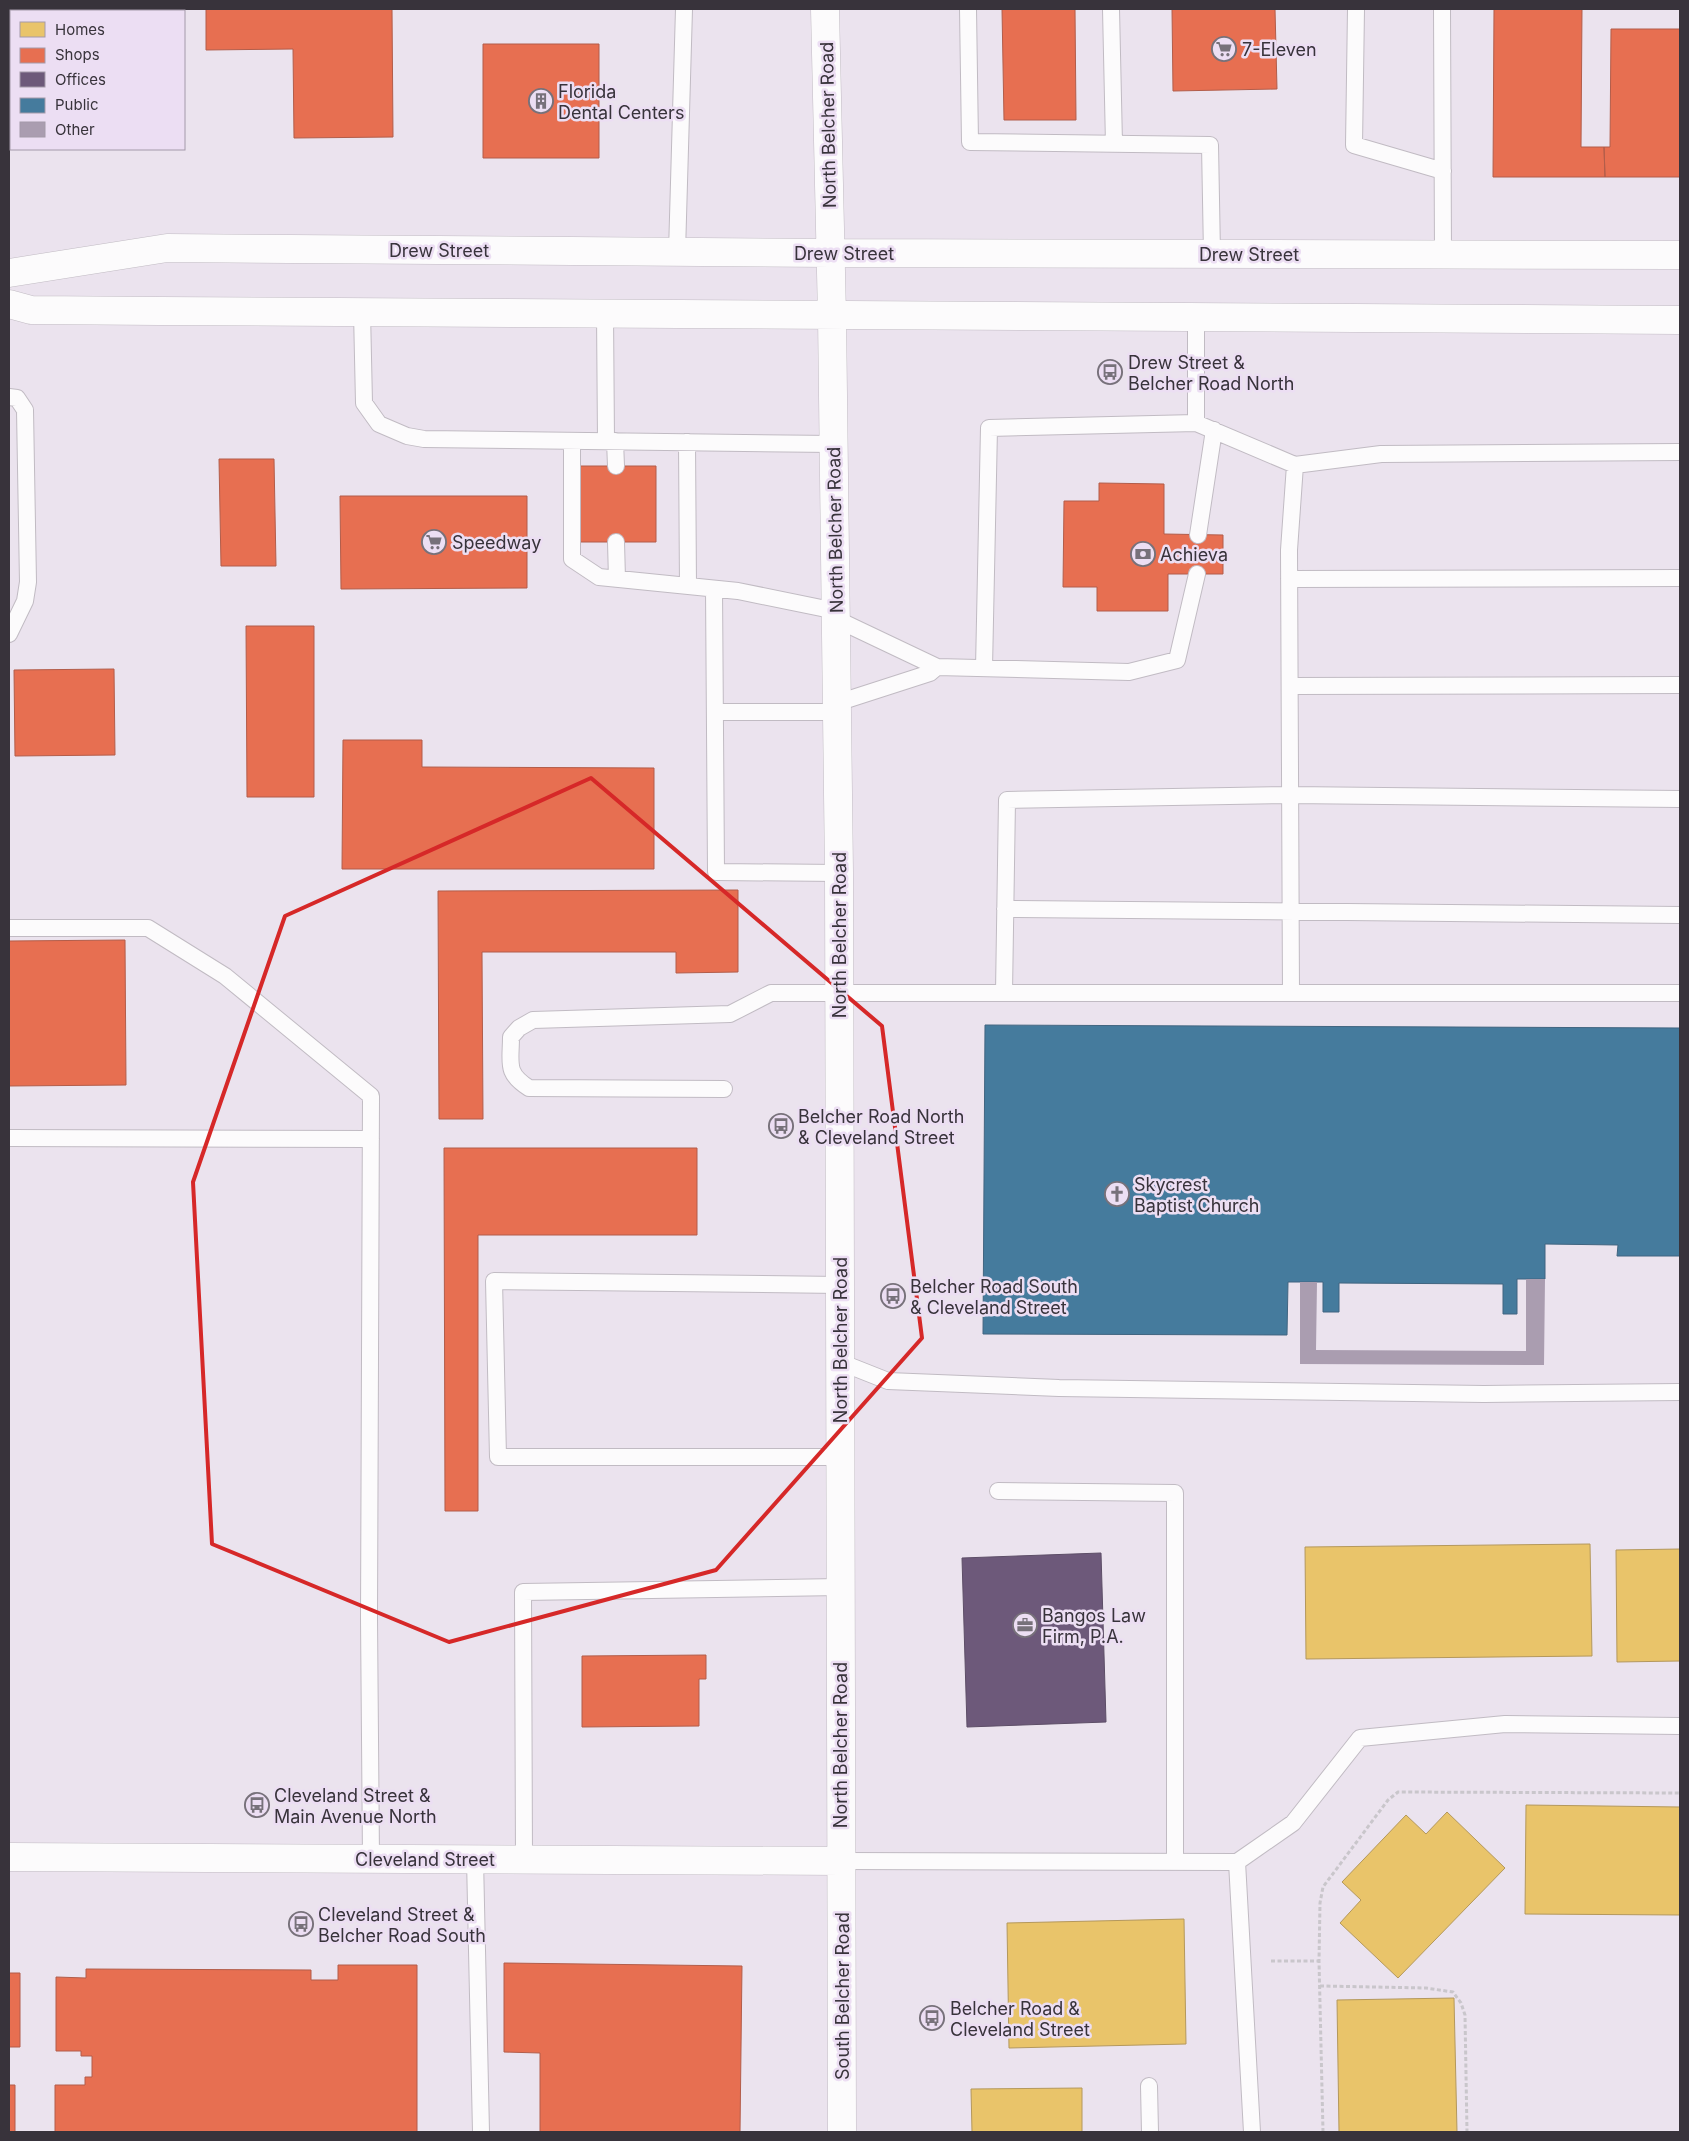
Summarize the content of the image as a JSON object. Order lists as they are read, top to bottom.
{
  "streets": {
    "main road": [
      "North Belcher Road",
      "Drew Street",
      "Cleveland Street",
      "South Belcher Road"
    ]
  },
  "crossings": [
    ["North Belcher Road", "Drew Street"],
    ["North Belcher Road", "Cleveland Street"],
    ["North Belcher Road", "South Belcher Road"],
    ["Cleveland Street", "South Belcher Road"]
  ],
  "places": {
    "supermarket": ["7-Eleven", "Speedway"],
    "building": ["Florida Dental Centers"],
    "bus stop": [
      "Drew Street & Belcher Road North",
      "Belcher Road North & Cleveland Street",
      "Belcher Road South & Cleveland Street",
      "Cleveland Street & Main Avenue North",
      "Cleveland Street & Belcher Road South",
      "Belcher Road & Cleveland Street"
    ],
    "bank": ["Achieva"],
    "church": ["Skycrest Baptist Church"],
    "office": ["Bangos Law Firm, P.A."]
  },
  "legend": [
    "Homes",
    "Shops",
    "Offices",
    "Public",
    "Other"
  ]
}
